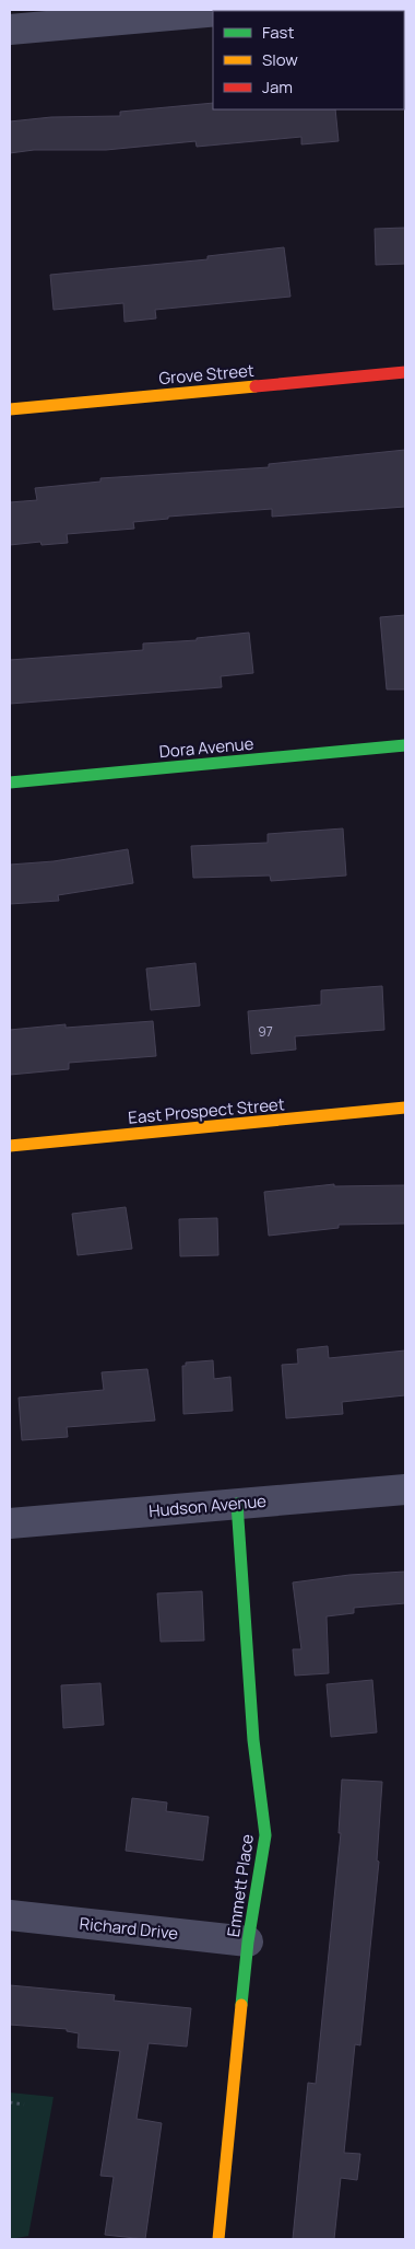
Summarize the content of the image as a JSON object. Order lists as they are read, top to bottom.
{
  "streets": {
    "street": [
      "Grove Street",
      "Dora Avenue",
      "East Prospect Street",
      "Hudson Avenue",
      "Emmett Place",
      "Richard Drive"
    ]
  },
  "crossings": [
    ["Hudson Avenue", "Emmett Place"],
    ["Emmett Place", "Richard Drive"]
  ],
  "house_numbers": ["97"],
  "legend": ["Fast", "Slow", "Jam"]
}
